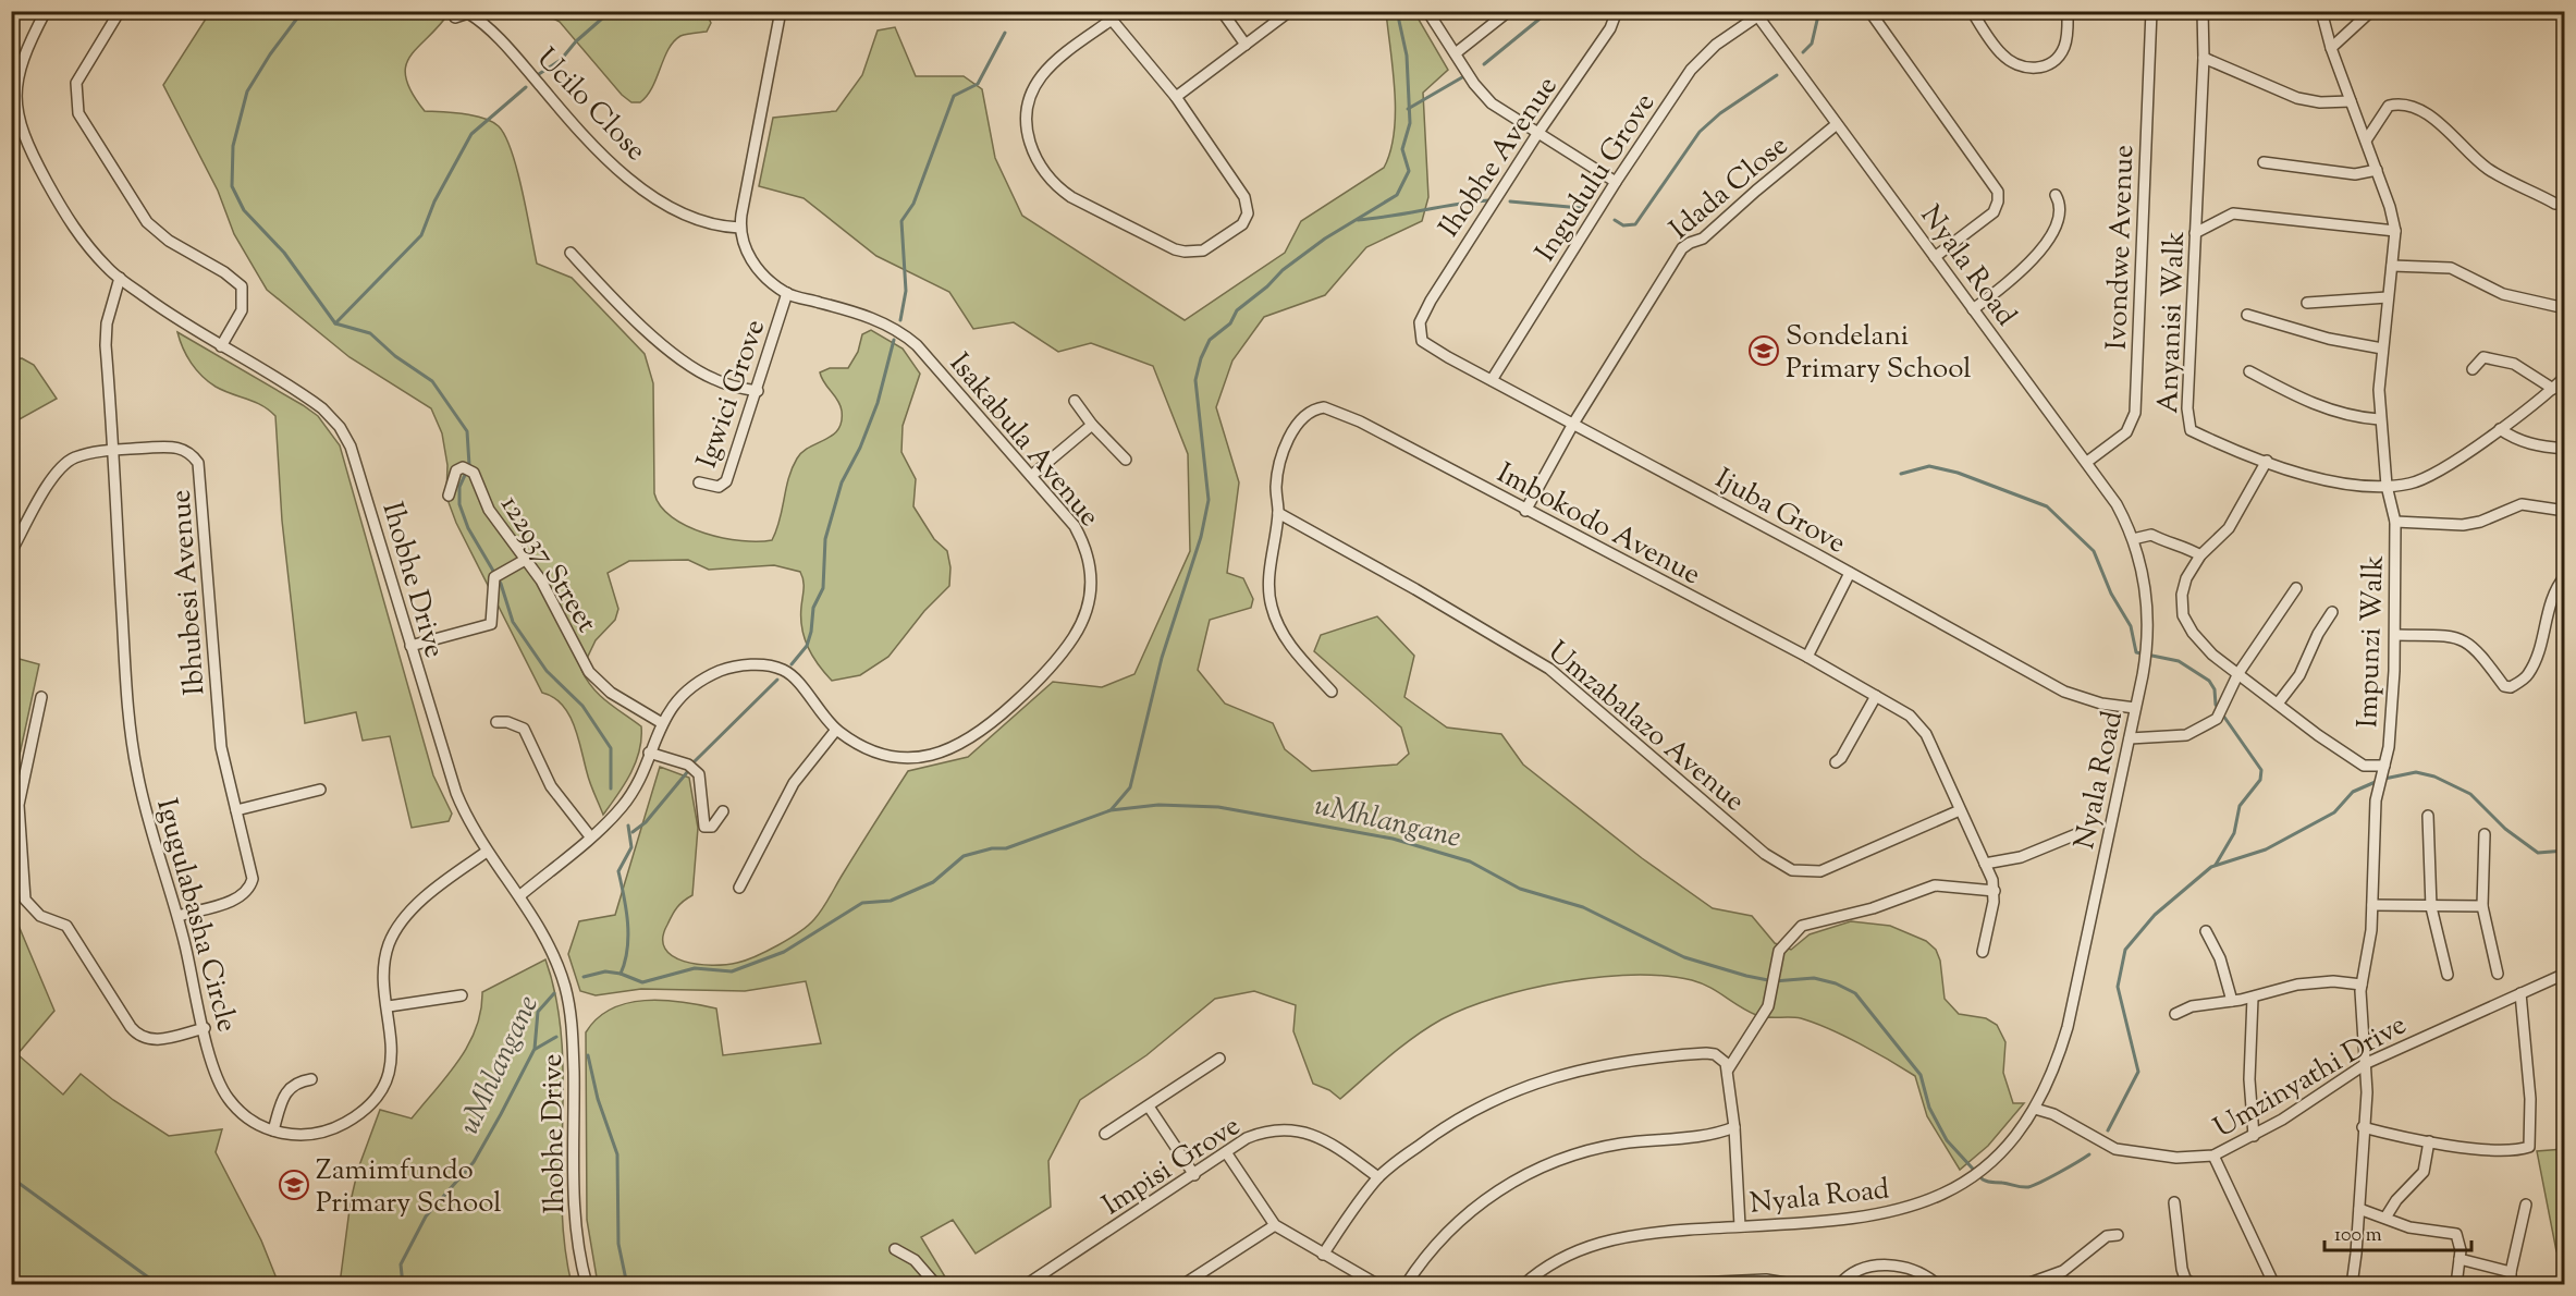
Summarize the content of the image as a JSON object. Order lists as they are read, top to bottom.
{
  "streets": {
    "street": [
      "Ucilo Close",
      "Ihobhe Avenue",
      "Ingudulu Grove",
      "Idada Close",
      "Ivondwe Avenue",
      "Nyala Road",
      "Anyanisi Walk",
      "Igwici Grove",
      "Isakabula Avenue",
      "Ijuba Grove",
      "Imbokodo Avenue",
      "122937 Street",
      "Ihobhe Drive",
      "Ibhubesi Avenue",
      "Impunzi Walk",
      "Umzabalazo Avenue",
      "Igugulabasha Circle",
      "Umzinyathi Drive",
      "Impisi Grove"
    ]
  },
  "crossings": [
    ["Ucilo Close", "Isakabula Avenue"],
    ["Ihobhe Avenue", "Ijuba Grove"],
    ["Ingudulu Grove", "Nyala Road"],
    ["Ingudulu Grove", "Ijuba Grove"],
    ["Idada Close", "Nyala Road"],
    ["Idada Close", "Ijuba Grove"],
    ["Idada Close", "Imbokodo Avenue"],
    ["Ivondwe Avenue", "Nyala Road"],
    ["Nyala Road", "Ijuba Grove"],
    ["Nyala Road", "Umzinyathi Drive"],
    ["Anyanisi Walk", "Impunzi Walk"],
    ["Igwici Grove", "Isakabula Avenue"],
    ["Isakabula Avenue", "122937 Street"],
    ["Isakabula Avenue", "Ihobhe Drive"],
    ["Imbokodo Avenue", "Umzabalazo Avenue"],
    ["Ihobhe Drive", "Igugulabasha Circle"],
    ["Ibhubesi Avenue", "Igugulabasha Circle"],
    ["Impunzi Walk", "Umzinyathi Drive"]
  ],
  "water": ["uMhlangane"],
  "places": {
    "school or university": ["Sondelani Primary School", "Zamimfundo Primary School"]
  },
  "scale_bar": "100 m"
}
